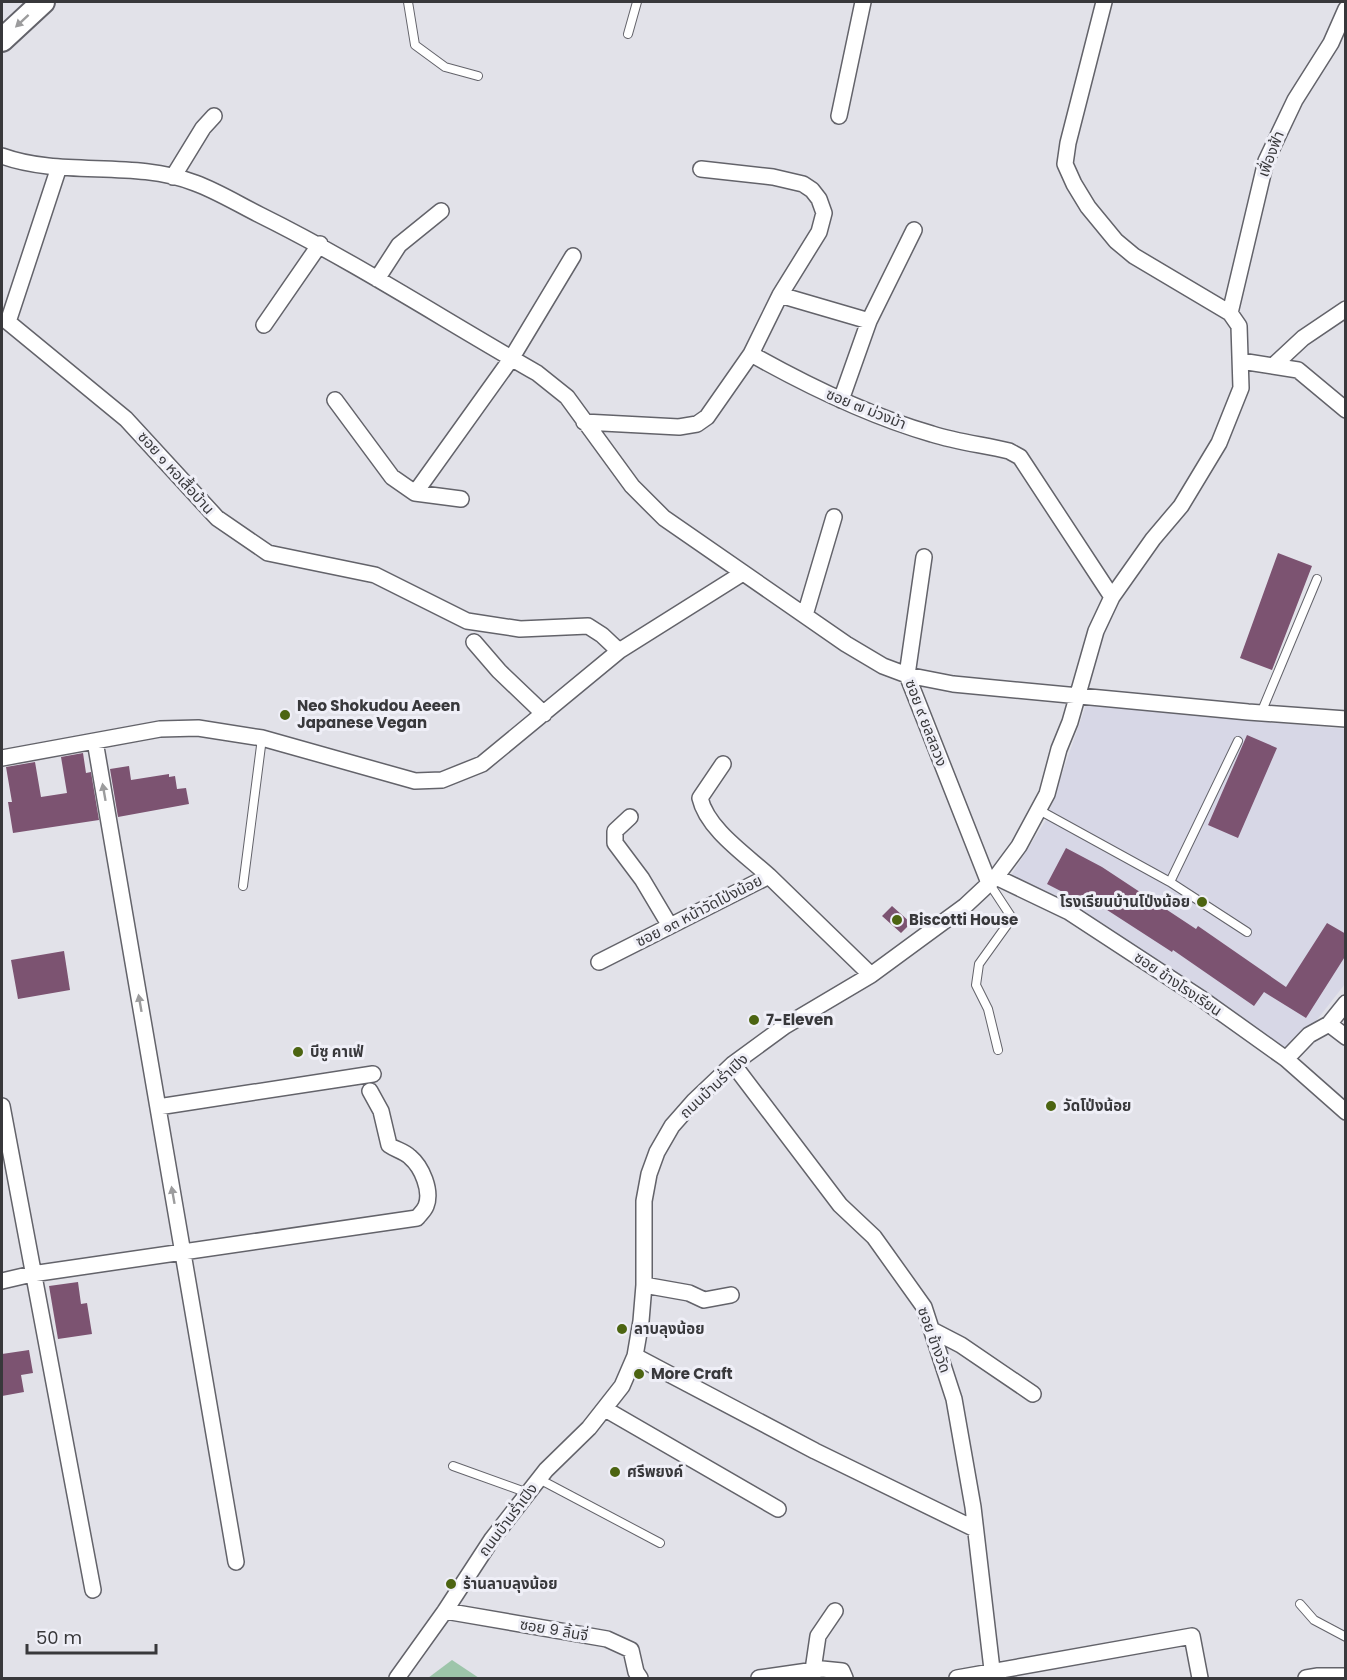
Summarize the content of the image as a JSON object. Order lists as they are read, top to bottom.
{
  "streets": {
    "street": [
      "เฟื่องฟ้า",
      "ซอย ๗ ม่วงม้า",
      "ซอย ๑ หอเสื้อบ้าน",
      "ซอย ๙ ยลสลวง",
      "ซอย ๑๓ หน้าวัดโป่งน้อย",
      "ซอย ข้างโรงเรียน",
      "ถนนบ้านร่ำเปิง",
      "ซอย ข้างวัด",
      "ซอย 9 ลิ้นจี่"
    ]
  },
  "crossings": [
    ["เฟื่องฟ้า", "ถนนบ้านร่ำเปิง"],
    ["ซอย ๗ ม่วงม้า", "ถนนบ้านร่ำเปิง"],
    ["ซอย ๙ ยลสลวง", "ซอย ข้างโรงเรียน"],
    ["ซอย ๙ ยลสลวง", "ถนนบ้านร่ำเปิง"],
    ["ซอย ๑๓ หน้าวัดโป่งน้อย", "ถนนบ้านร่ำเปิง"],
    ["ซอย ข้างโรงเรียน", "ถนนบ้านร่ำเปิง"],
    ["ถนนบ้านร่ำเปิง", "ซอย ข้างวัด"],
    ["ถนนบ้านร่ำเปิง", "ซอย 9 ลิ้นจี่"]
  ],
  "places": [
    "Neo Shokudou Aeeen Japanese Vegan",
    "โรงเรียนบ้านโป่งน้อย",
    "Biscotti House",
    "7-Eleven",
    "บีซู คาเฟ่",
    "วัดโป่งน้อย",
    "ลาบลุงน้อย",
    "More Craft",
    "ศรีพยงค์",
    "ร้านลาบลุงน้อย"
  ],
  "scale_bar": "50 m"
}
